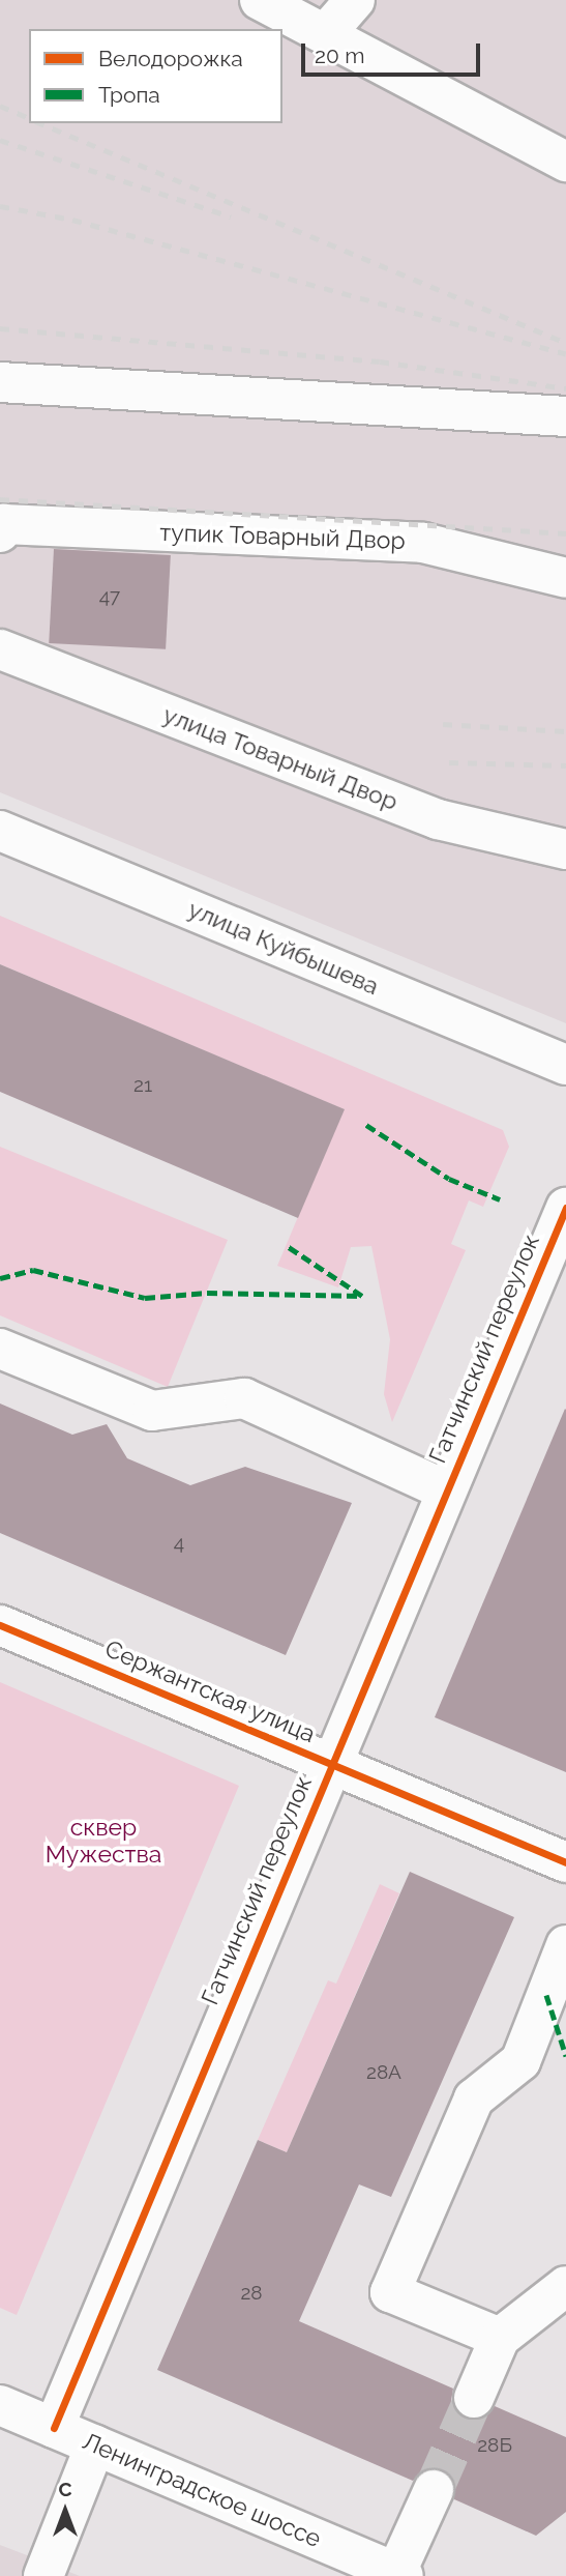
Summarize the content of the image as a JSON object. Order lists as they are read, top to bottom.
{
  "streets": {
    "street": [
      "тупик Товарный Двор",
      "улица Товарный Двор",
      "улица Куйбышева",
      "Гатчинский переулок",
      "Сержантская улица",
      "Ленинградское шоссе"
    ]
  },
  "crossings": [
    ["Гатчинский переулок", "Сержантская улица"],
    ["Гатчинский переулок", "Ленинградское шоссе"]
  ],
  "parks": ["сквер Мужества"],
  "house_numbers": [
    "47",
    "21",
    "4",
    "28А",
    "28",
    "28Б"
  ],
  "legend": ["Велодорожка", "Тропа"],
  "scale_bar": "20 m",
  "north": "top"
}
